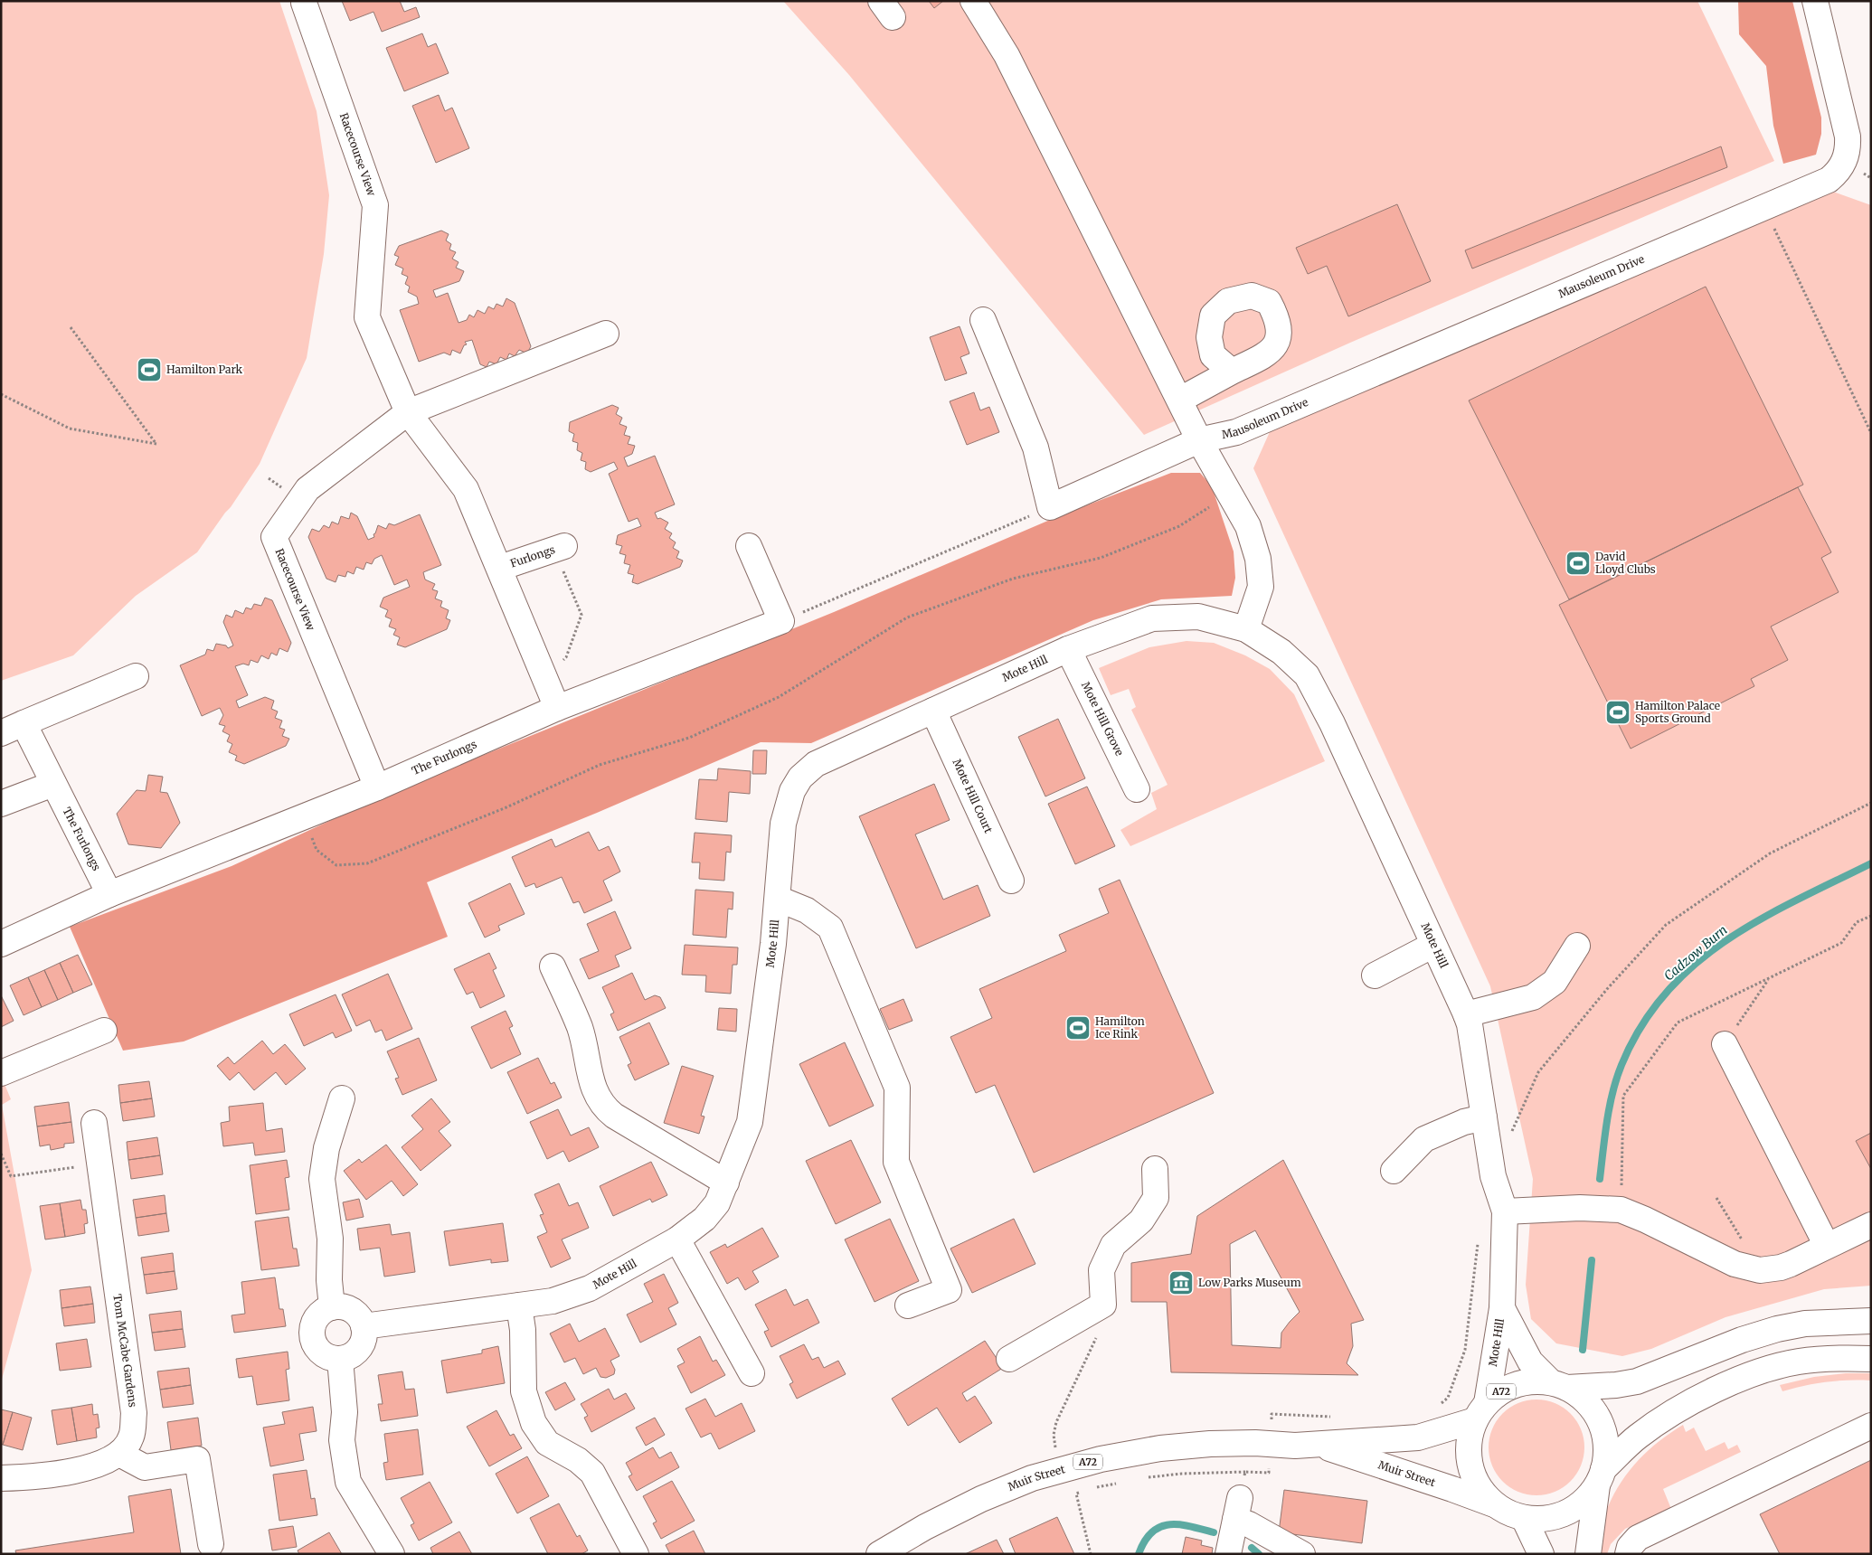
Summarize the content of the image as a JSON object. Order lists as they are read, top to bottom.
{
  "streets": {
    "street": [
      "Racecourse View",
      "Mausoleum Drive",
      "Furlongs",
      "Mote Hill",
      "Mote Hill Grove",
      "The Furlongs",
      "Mote Hill Court",
      "Tom McCabe Gardens",
      "A72",
      "Muir Street"
    ]
  },
  "crossings": [
    ["Racecourse View", "Furlongs"],
    ["Racecourse View", "The Furlongs"],
    ["Mote Hill", "Mote Hill Grove"],
    ["Mote Hill", "Mote Hill Court"],
    ["Mote Hill", "A72"],
    ["Mote Hill", "Muir Street"],
    ["A72", "Muir Street"]
  ],
  "water": ["Cadzow Burn"],
  "places": {
    "sports": [
      "Hamilton Park",
      "David Lloyd Clubs",
      "Hamilton Palace Sports Ground",
      "Hamilton Ice Rink"
    ],
    "museum": ["Low Parks Museum"]
  }
}
